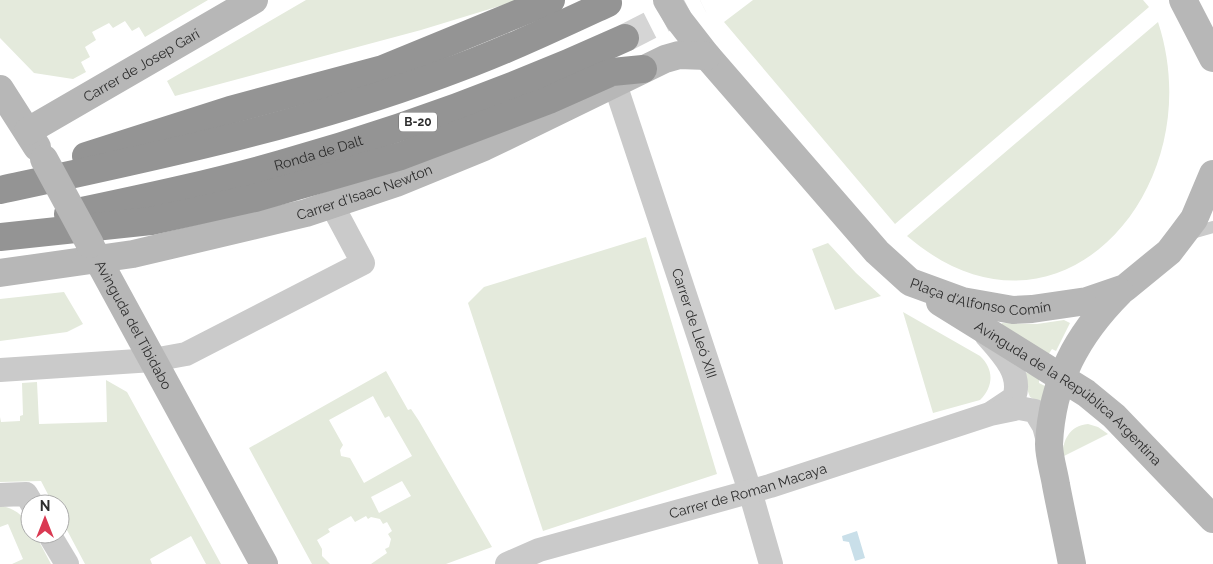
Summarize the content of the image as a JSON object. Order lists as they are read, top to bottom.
{
  "streets": {
    "highway": ["B-20", "Ronda de Dalt"],
    "street": [
      "Carrer de Josep Garí",
      "Carrer d'Isaac Newton",
      "Plaça d'Alfonso Comín",
      "Carrer de Lleó XIII",
      "Avinguda del Tibidabo",
      "Avinguda de la República Argentina",
      "Carrer de Roman Macaya"
    ]
  },
  "crossings": [
    ["Carrer de Josep Garí", "Avinguda del Tibidabo"],
    ["Carrer d'Isaac Newton", "Plaça d'Alfonso Comín"],
    ["Carrer d'Isaac Newton", "Carrer de Lleó XIII"],
    ["Carrer d'Isaac Newton", "Avinguda del Tibidabo"],
    ["Plaça d'Alfonso Comín", "Avinguda de la República Argentina"],
    ["Carrer de Lleó XIII", "Carrer de Roman Macaya"],
    ["Avinguda de la República Argentina", "Carrer de Roman Macaya"]
  ],
  "north": "top"
}
